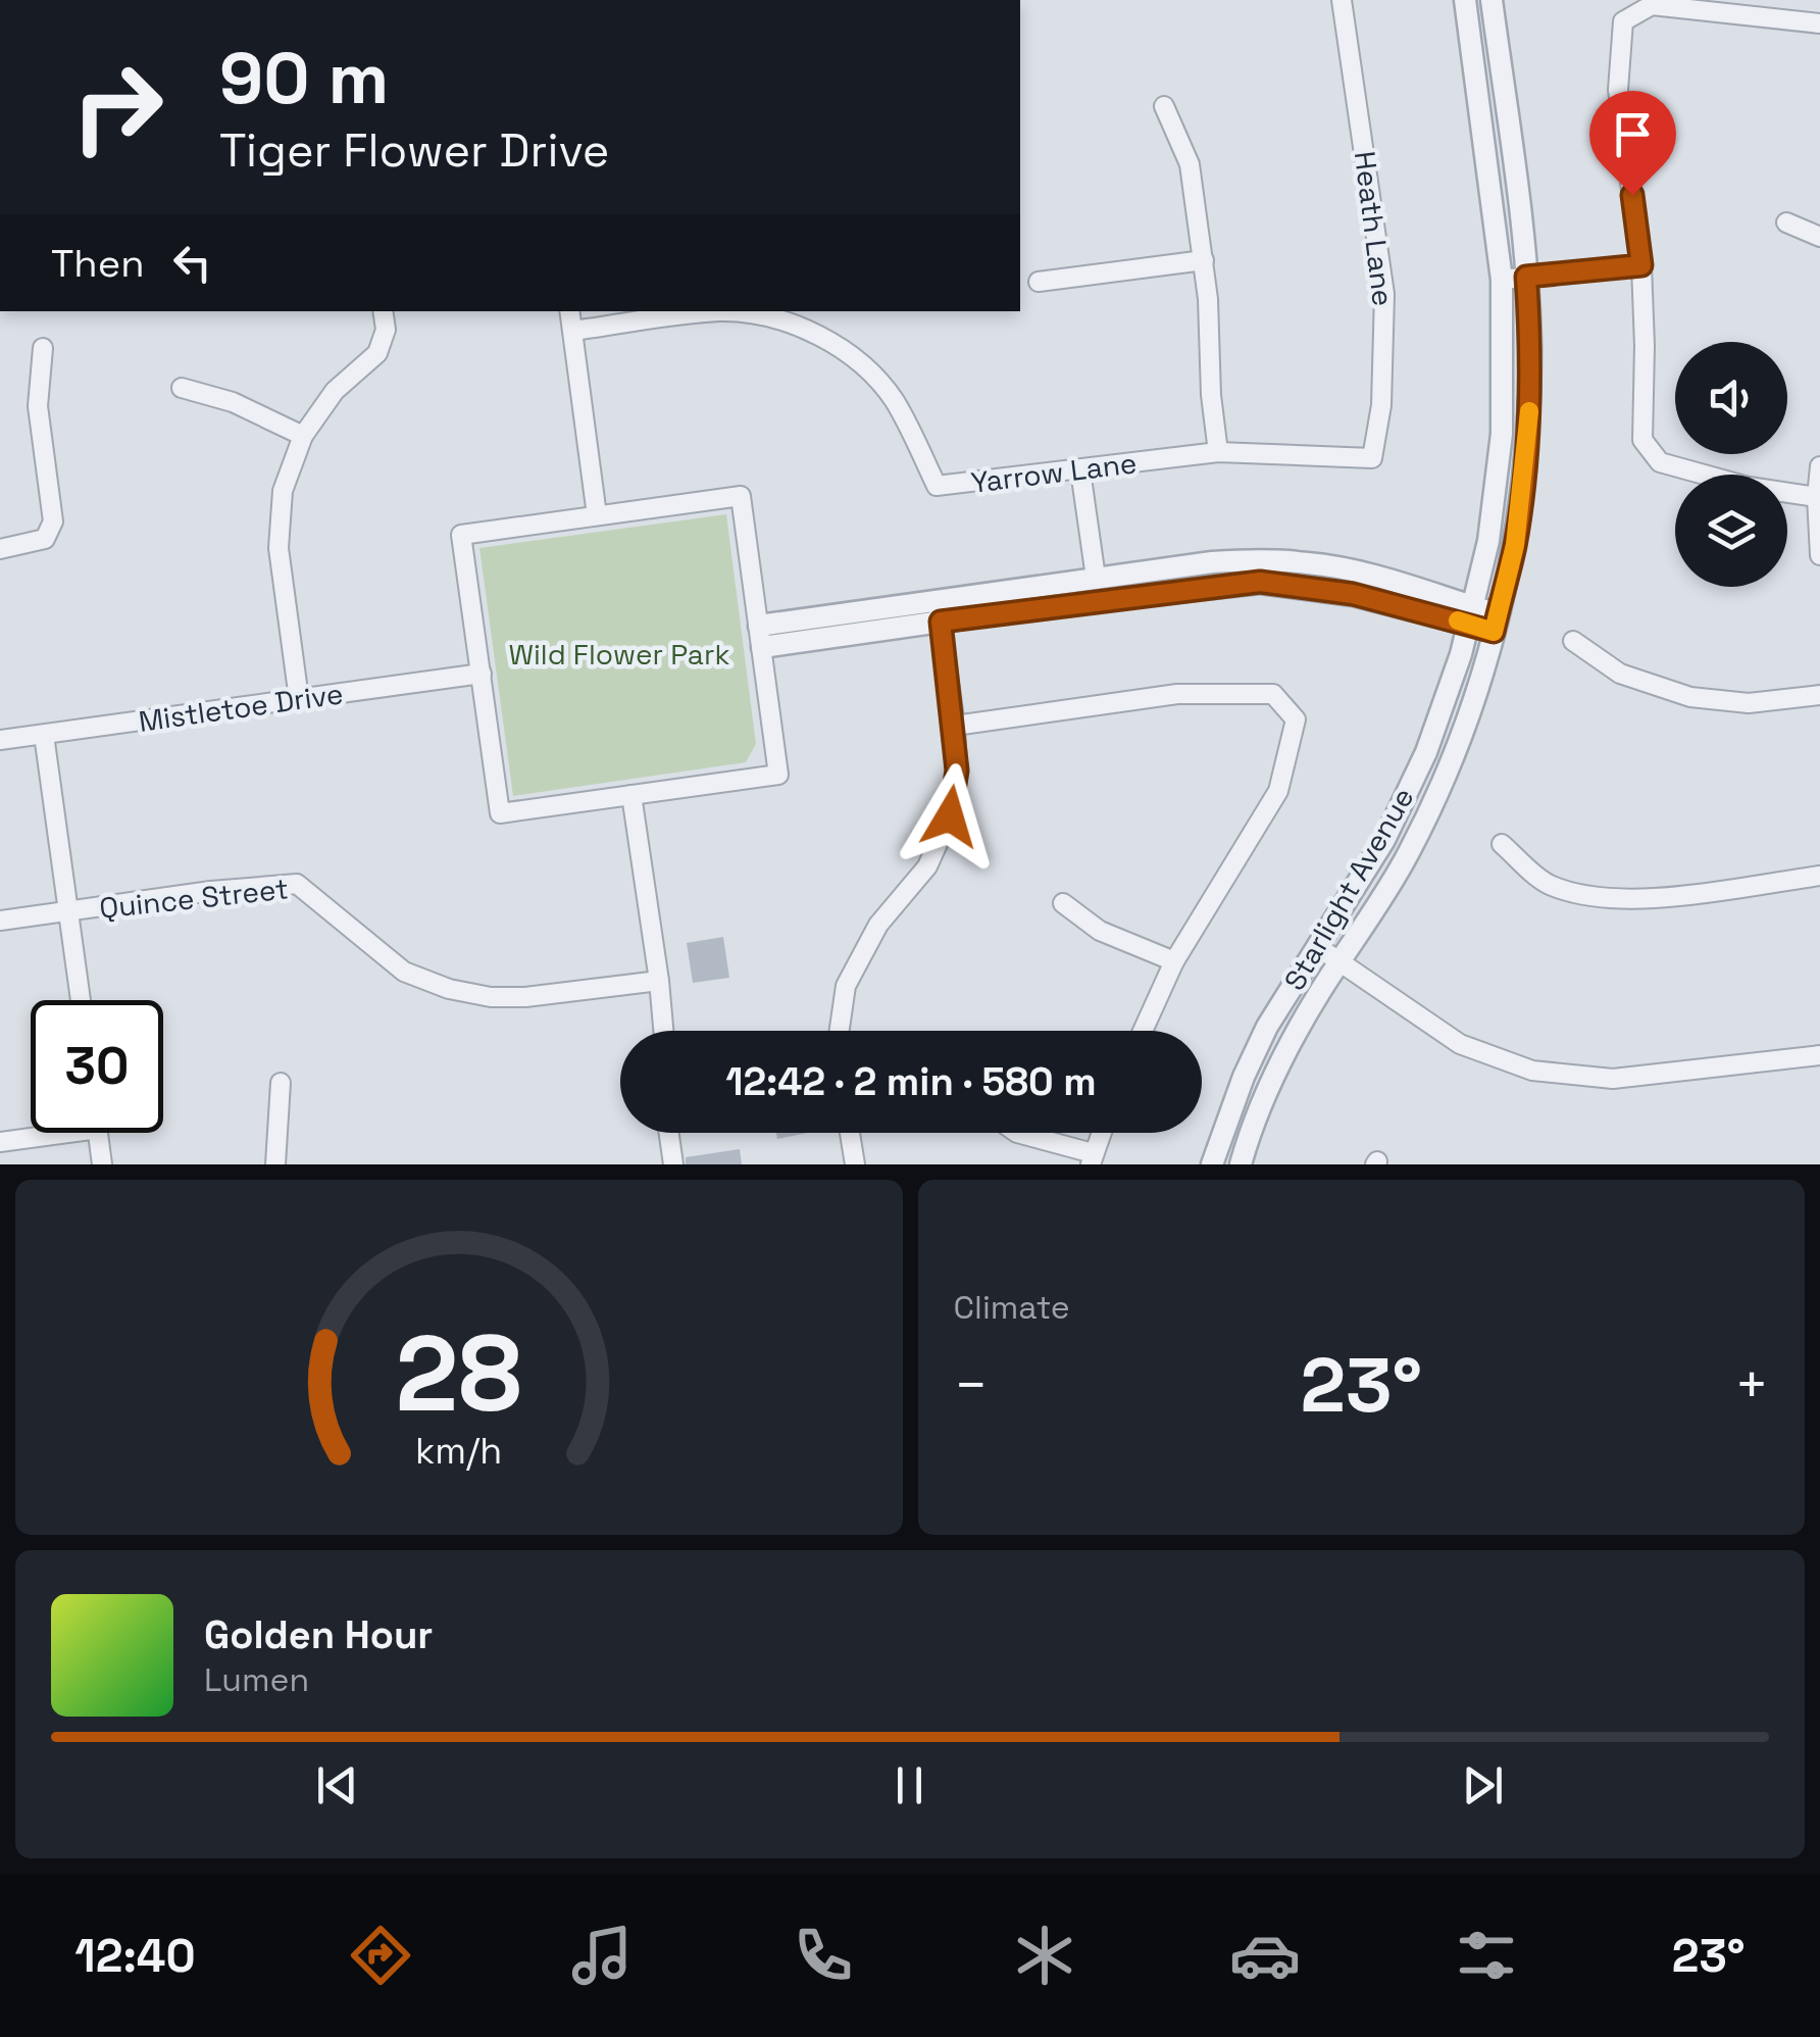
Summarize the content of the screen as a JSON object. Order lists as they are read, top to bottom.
{
  "streets": {
    "street": [
      "Heath Lane",
      "Yarrow Lane",
      "Mistletoe Drive",
      "Starlight Avenue",
      "Quince Street"
    ]
  },
  "crossings": [
    ["Heath Lane", "Yarrow Lane"]
  ],
  "parks": ["Wild Flower Park"],
  "page": {
    "turn": ["90 m", "Tiger Flower Drive"],
    "then": "Then",
    "limit": "30",
    "trip": "12:42 · 2 min · 580 m",
    "tile": "Climate",
    "heat": ["−", "23°", "+"],
    "song": ["Golden Hour", "Lumen"],
    "tabs": ["12:40", "23°"],
    "gauge": ["28", "km/h"]
  }
}
